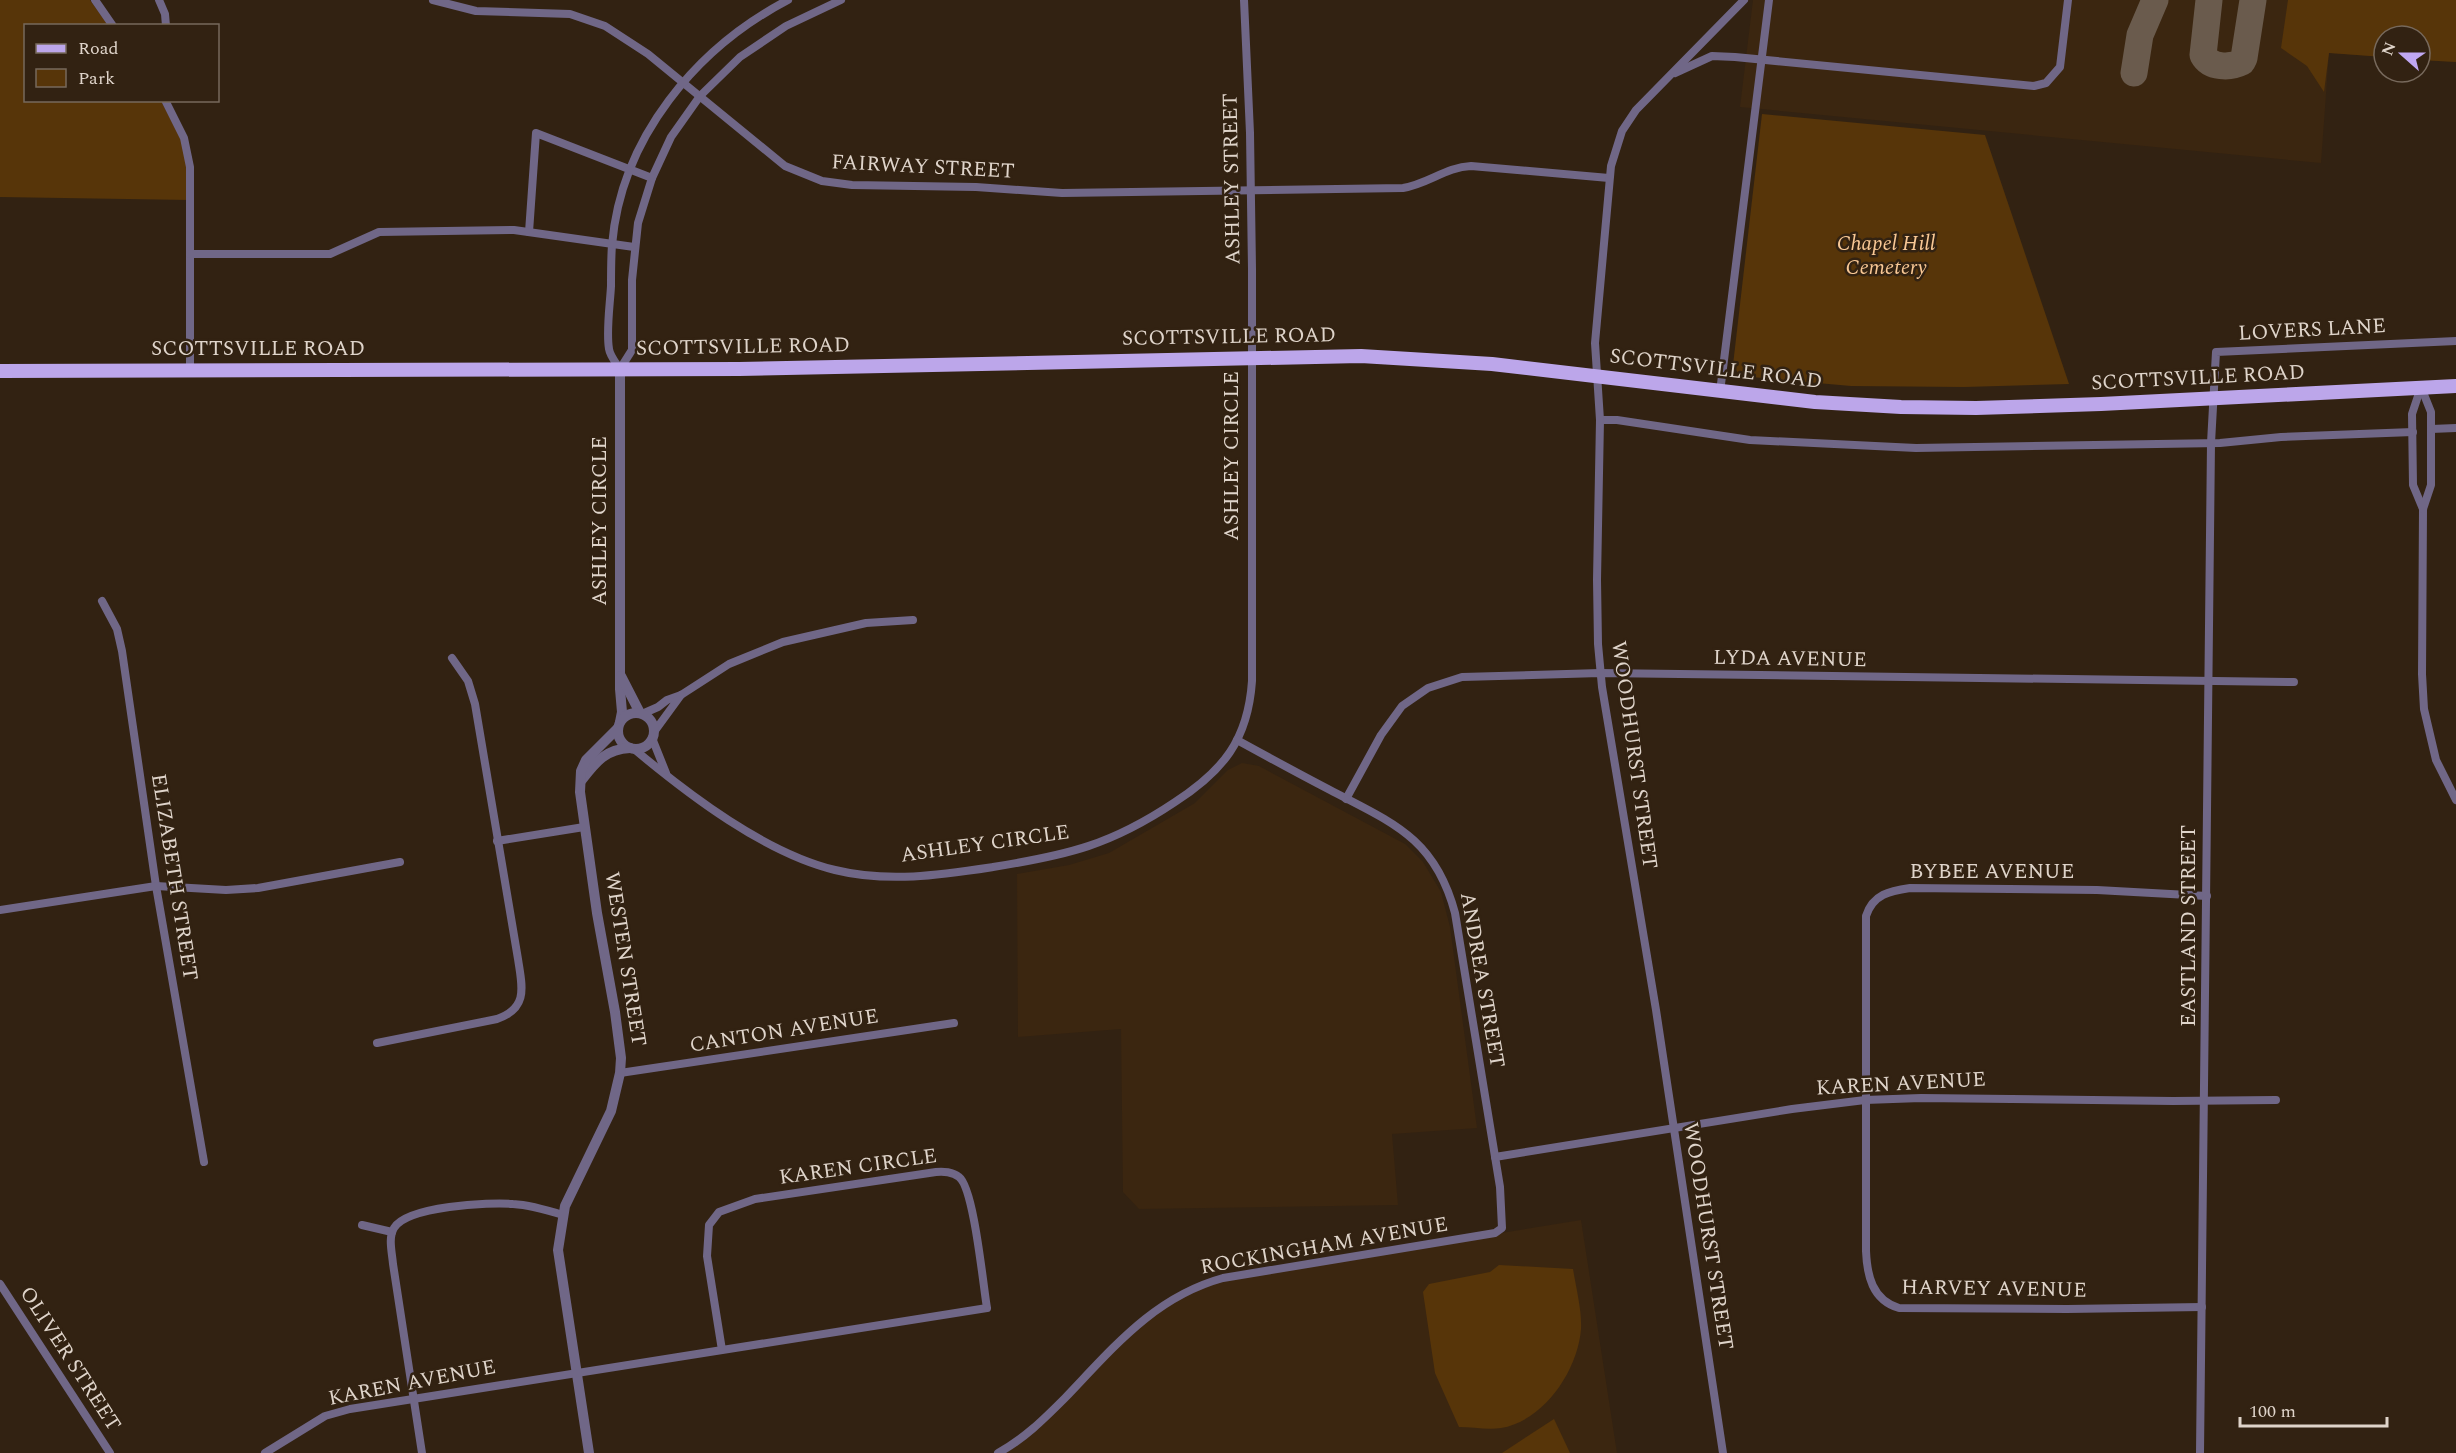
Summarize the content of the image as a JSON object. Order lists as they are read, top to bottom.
{
  "streets": {
    "main road": ["SCOTTSVILLE ROAD"],
    "street": [
      "FAIRWAY STREET",
      "ASHLEY STREET",
      "LOVERS LANE",
      "ASHLEY CIRCLE",
      "LYDA AVENUE",
      "WOODHURST STREET",
      "BYBEE AVENUE",
      "ELIZABETH STREET",
      "EASTLAND STREET",
      "WESTEN STREET",
      "ANDREA STREET",
      "CANTON AVENUE",
      "KAREN AVENUE",
      "KAREN CIRCLE",
      "ROCKINGHAM AVENUE",
      "HARVEY AVENUE",
      "OLIVER STREET"
    ]
  },
  "crossings": [
    ["FAIRWAY STREET", "ASHLEY STREET"],
    ["FAIRWAY STREET", "WOODHURST STREET"],
    ["ASHLEY STREET", "SCOTTSVILLE ROAD"],
    ["ASHLEY STREET", "ASHLEY CIRCLE"],
    ["LOVERS LANE", "SCOTTSVILLE ROAD"],
    ["LOVERS LANE", "EASTLAND STREET"],
    ["SCOTTSVILLE ROAD", "ASHLEY CIRCLE"],
    ["SCOTTSVILLE ROAD", "WOODHURST STREET"],
    ["SCOTTSVILLE ROAD", "EASTLAND STREET"],
    ["ASHLEY CIRCLE", "WESTEN STREET"],
    ["ASHLEY CIRCLE", "ANDREA STREET"],
    ["LYDA AVENUE", "WOODHURST STREET"],
    ["LYDA AVENUE", "EASTLAND STREET"],
    ["LYDA AVENUE", "ANDREA STREET"],
    ["WOODHURST STREET", "KAREN AVENUE"],
    ["BYBEE AVENUE", "EASTLAND STREET"],
    ["BYBEE AVENUE", "KAREN AVENUE"],
    ["BYBEE AVENUE", "HARVEY AVENUE"],
    ["EASTLAND STREET", "KAREN AVENUE"],
    ["EASTLAND STREET", "HARVEY AVENUE"],
    ["WESTEN STREET", "CANTON AVENUE"],
    ["WESTEN STREET", "KAREN AVENUE"],
    ["WESTEN STREET", "KAREN CIRCLE"],
    ["ANDREA STREET", "KAREN AVENUE"],
    ["ANDREA STREET", "ROCKINGHAM AVENUE"],
    ["KAREN AVENUE", "KAREN CIRCLE"],
    ["KAREN AVENUE", "HARVEY AVENUE"]
  ],
  "parks": ["Chapel Hill Cemetery"],
  "legend": ["Road", "Park"],
  "scale_bar": "100 m",
  "north": "left"
}
